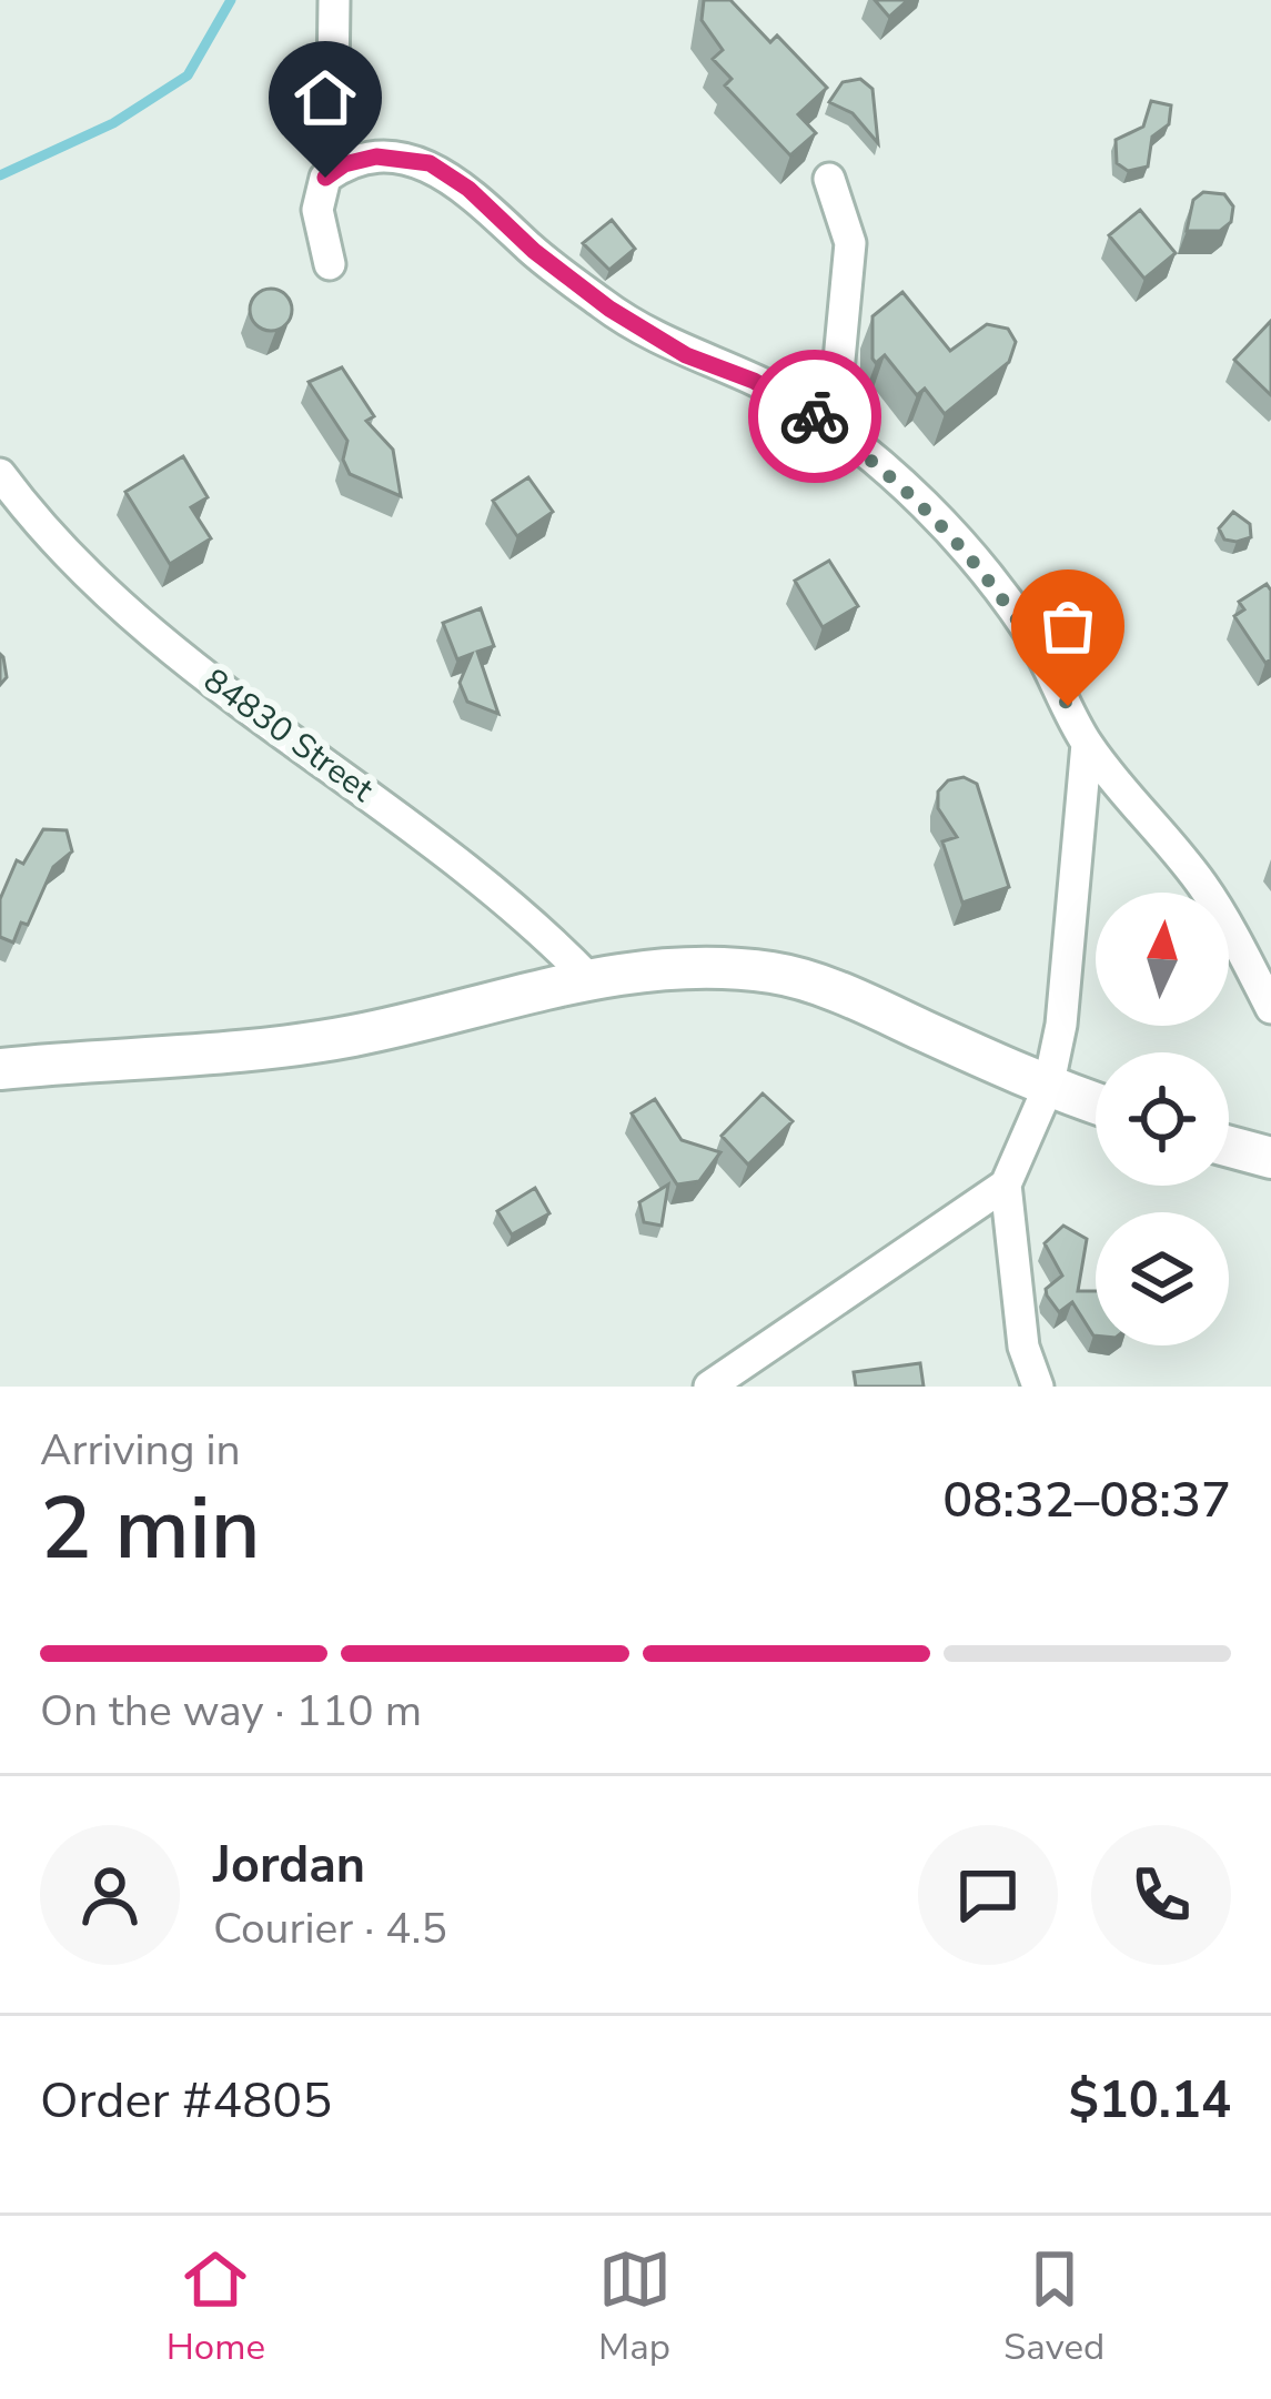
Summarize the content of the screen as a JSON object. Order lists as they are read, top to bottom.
{
  "streets": {
    "street": ["84830 Street"]
  },
  "north": "top",
  "page": {
    "heading": ["2 min", "Arriving in", "08:32–08:37"],
    "panel": [
      "Jordan",
      "Courier · 4.5",
      "Order #4805",
      "$10.14"
    ],
    "bar": "On the way · 110 m",
    "tabs": ["Home", "Map", "Saved"]
  }
}
